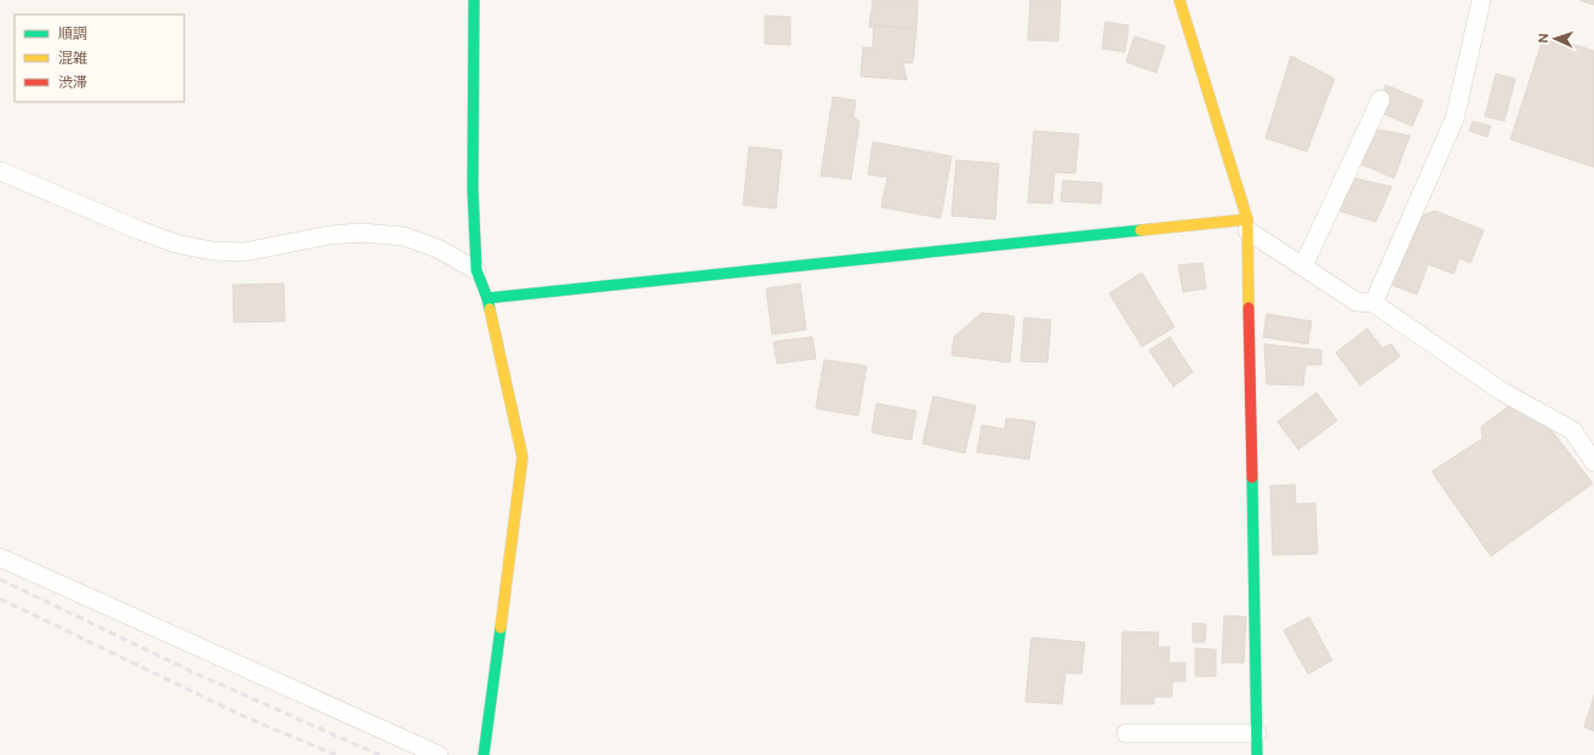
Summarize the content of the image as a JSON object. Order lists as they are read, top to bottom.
{
  "legend": ["順調", "混雑", "渋滞"],
  "north": "left"
}
